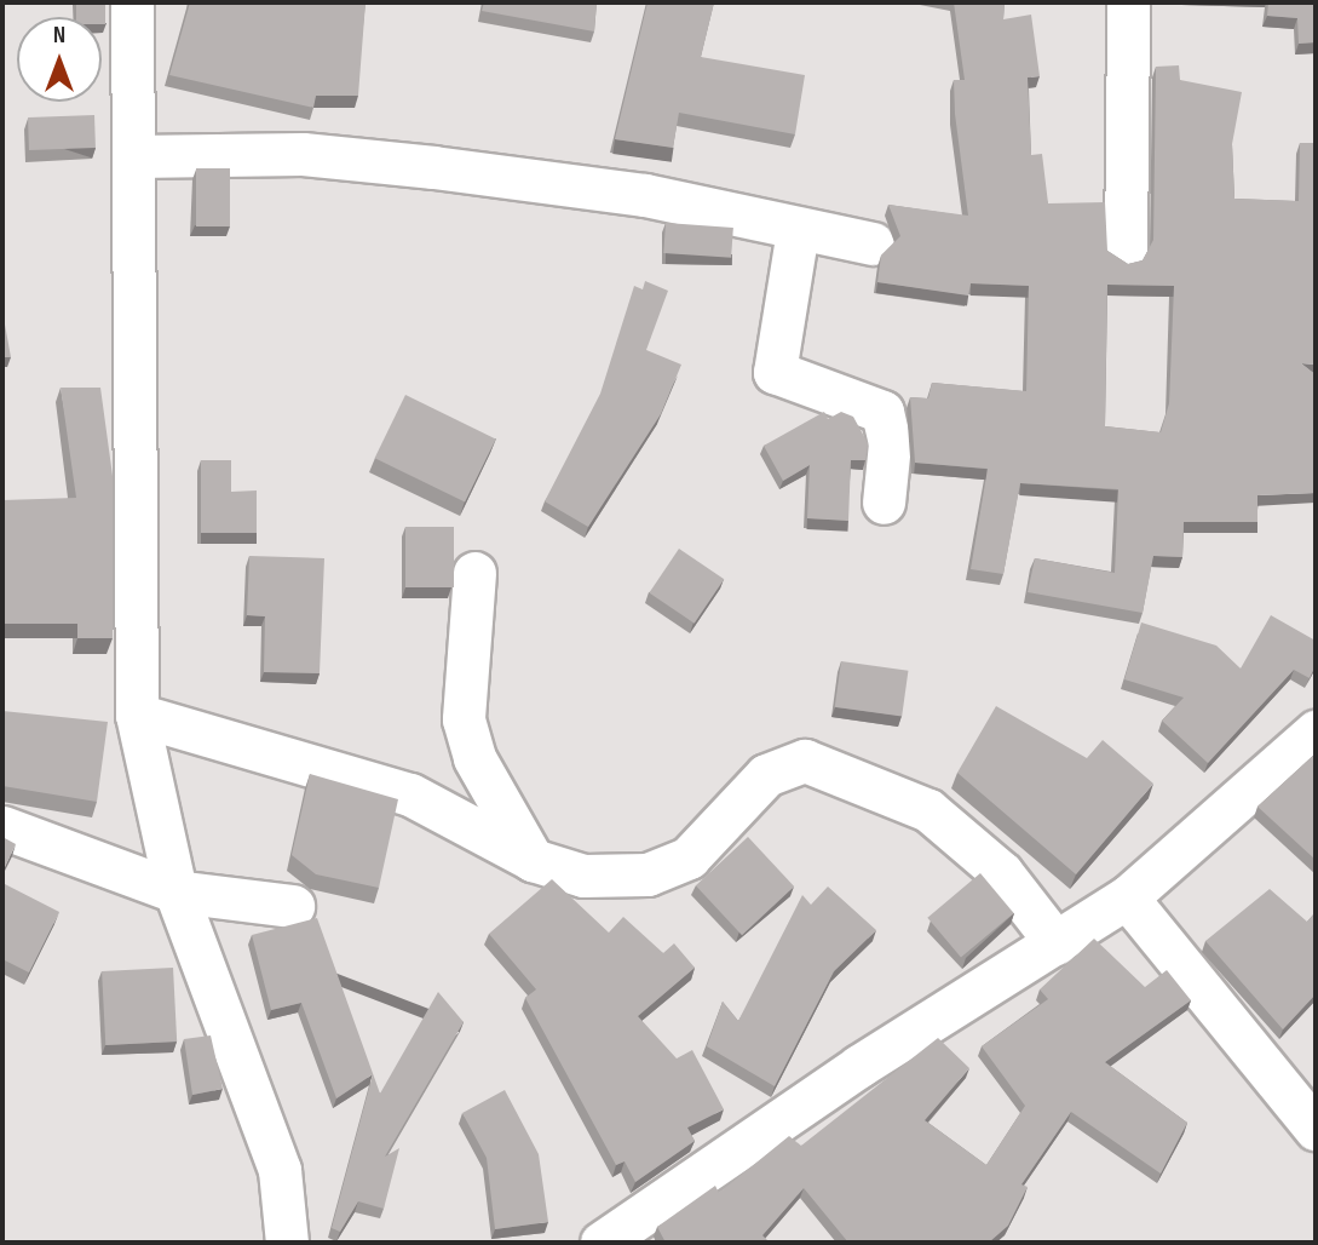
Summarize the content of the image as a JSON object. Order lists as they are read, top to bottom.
{
  "north": "top"
}
